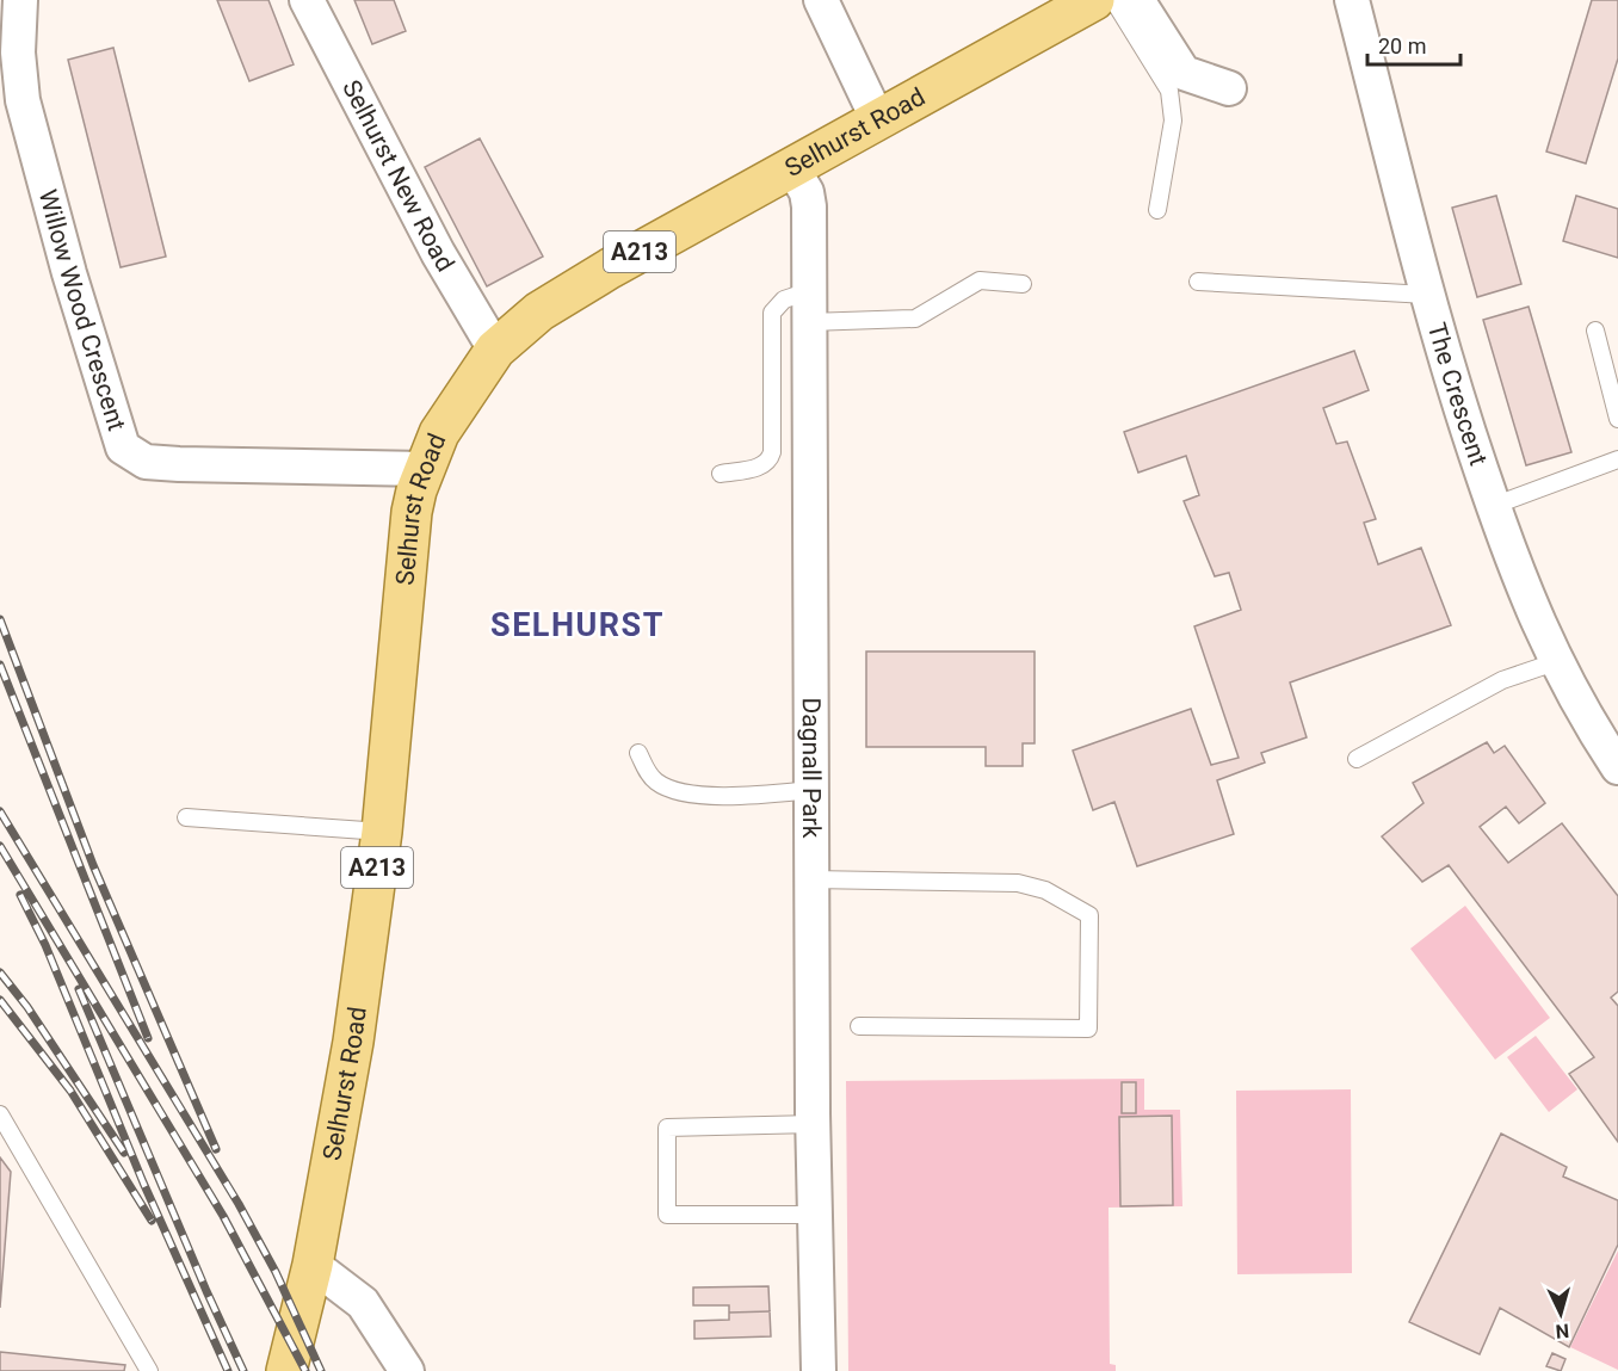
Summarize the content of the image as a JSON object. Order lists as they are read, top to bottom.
{
  "streets": {
    "main road": ["Selhurst Road", "A213"],
    "street": [
      "Selhurst New Road",
      "Willow Wood Crescent",
      "The Crescent",
      "Dagnall Park"
    ]
  },
  "crossings": [
    ["Selhurst Road", "Selhurst New Road"],
    ["Selhurst Road", "Willow Wood Crescent"],
    ["Selhurst Road", "Dagnall Park"]
  ],
  "districts": ["SELHURST"],
  "scale_bar": "20 m",
  "north": "bottom"
}
